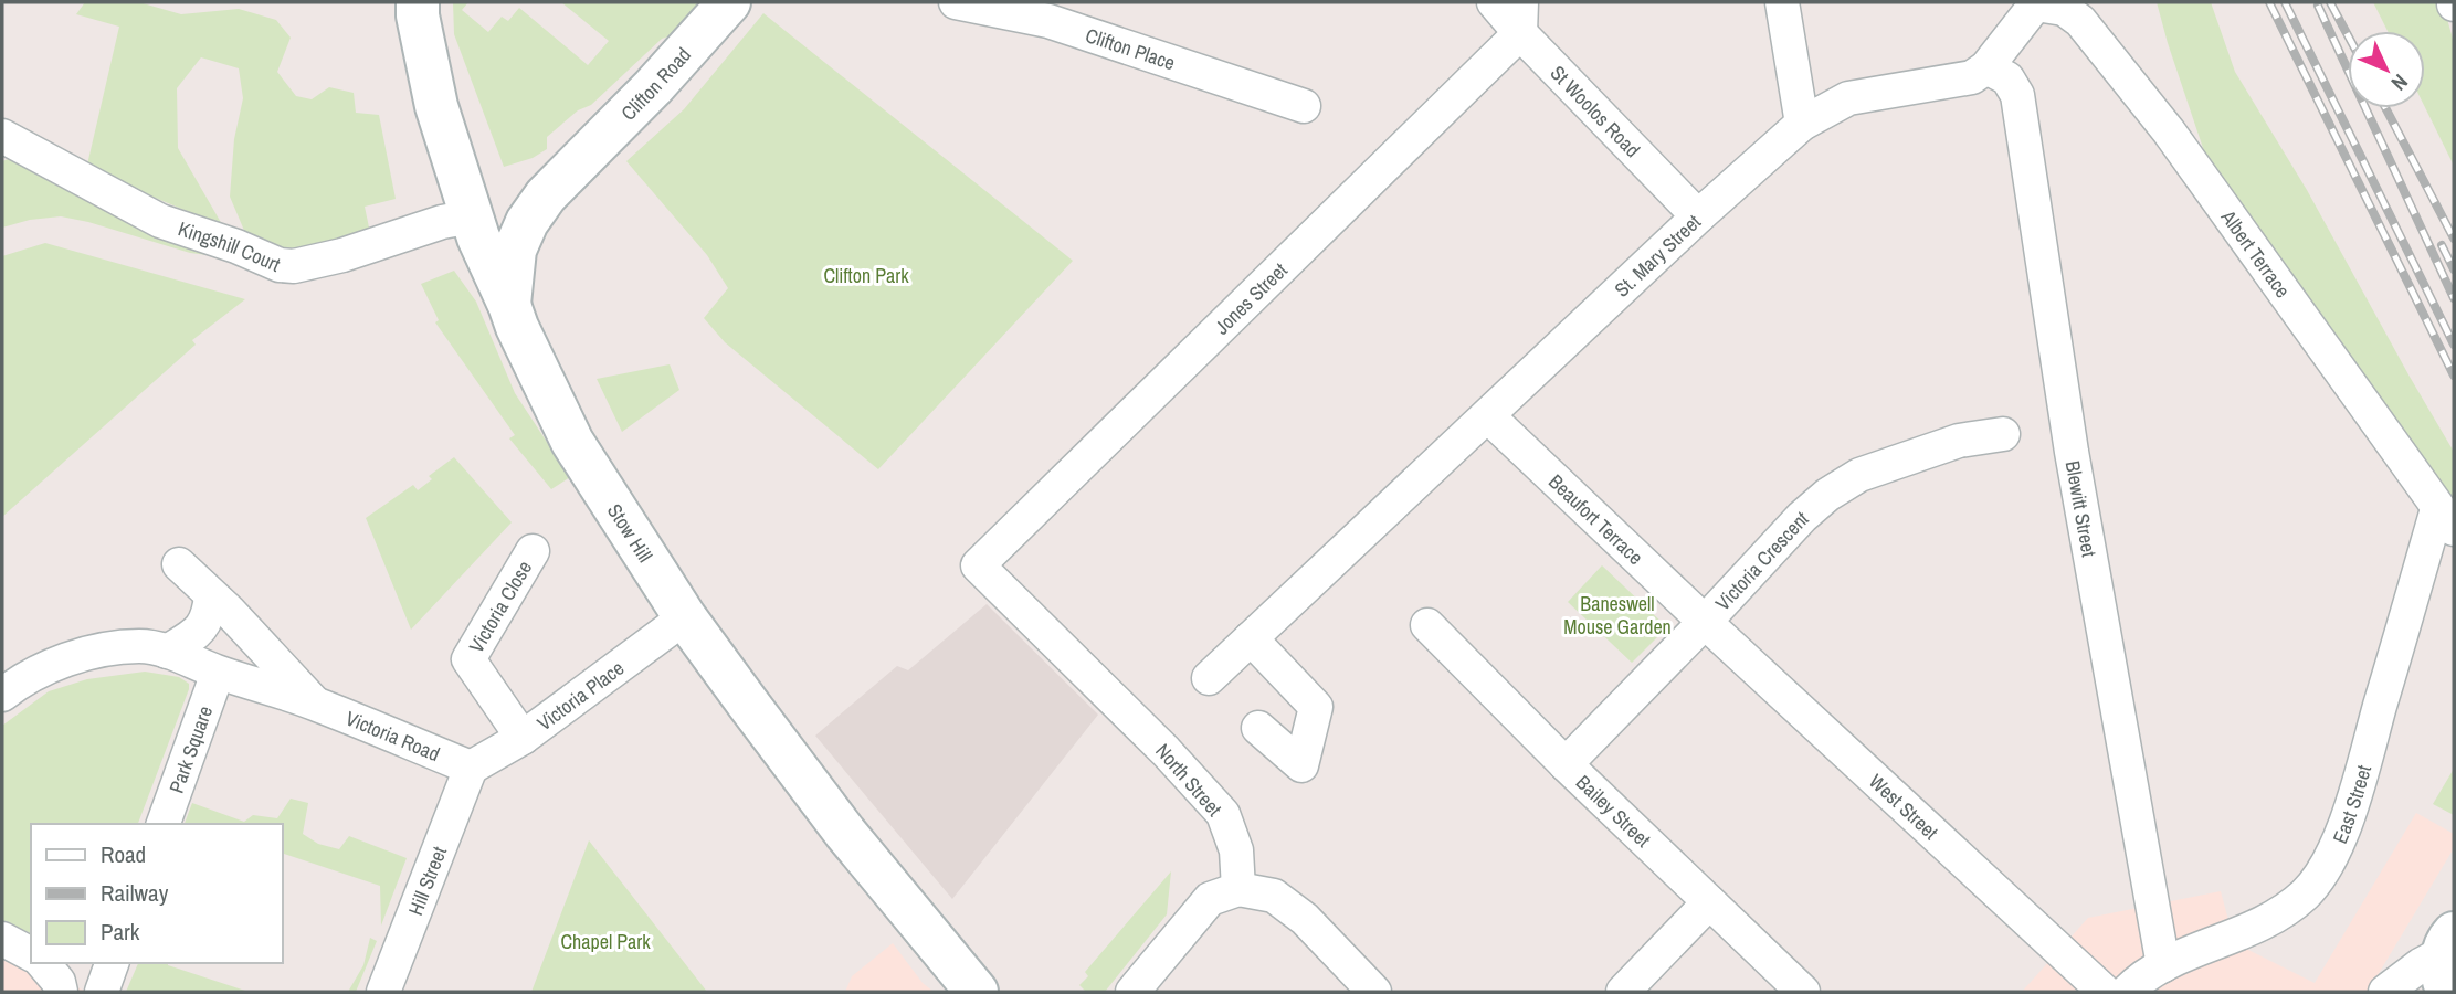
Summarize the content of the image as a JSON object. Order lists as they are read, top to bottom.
{
  "streets": {
    "street": [
      "Clifton Place",
      "Clifton Road",
      "St Woolos Road",
      "Kingshill Court",
      "Albert Terrace",
      "St. Mary Street",
      "Jones Street",
      "Blewitt Street",
      "Beaufort Terrace",
      "Stow Hill",
      "Victoria Crescent",
      "Victoria Close",
      "Victoria Place",
      "Victoria Road",
      "Park Square",
      "North Street",
      "East Street",
      "West Street",
      "Bailey Street",
      "Hill Street"
    ]
  },
  "crossings": [
    ["Clifton Road", "Kingshill Court"],
    ["Clifton Road", "Stow Hill"],
    ["St Woolos Road", "St. Mary Street"],
    ["St Woolos Road", "Jones Street"],
    ["Kingshill Court", "Stow Hill"],
    ["Albert Terrace", "St. Mary Street"],
    ["Albert Terrace", "East Street"],
    ["St. Mary Street", "Blewitt Street"],
    ["St. Mary Street", "Beaufort Terrace"],
    ["Jones Street", "North Street"],
    ["Blewitt Street", "East Street"],
    ["Beaufort Terrace", "Victoria Crescent"],
    ["Beaufort Terrace", "West Street"],
    ["Stow Hill", "Victoria Place"],
    ["Victoria Crescent", "West Street"],
    ["Victoria Crescent", "Bailey Street"],
    ["Victoria Close", "Victoria Place"],
    ["Victoria Place", "Victoria Road"],
    ["Victoria Place", "Hill Street"],
    ["Victoria Road", "Park Square"],
    ["Victoria Road", "Hill Street"]
  ],
  "parks": ["Clifton Park", "Baneswell Mouse Garden", "Chapel Park"],
  "legend": ["Road", "Railway", "Park"],
  "north": "bottom right"
}
